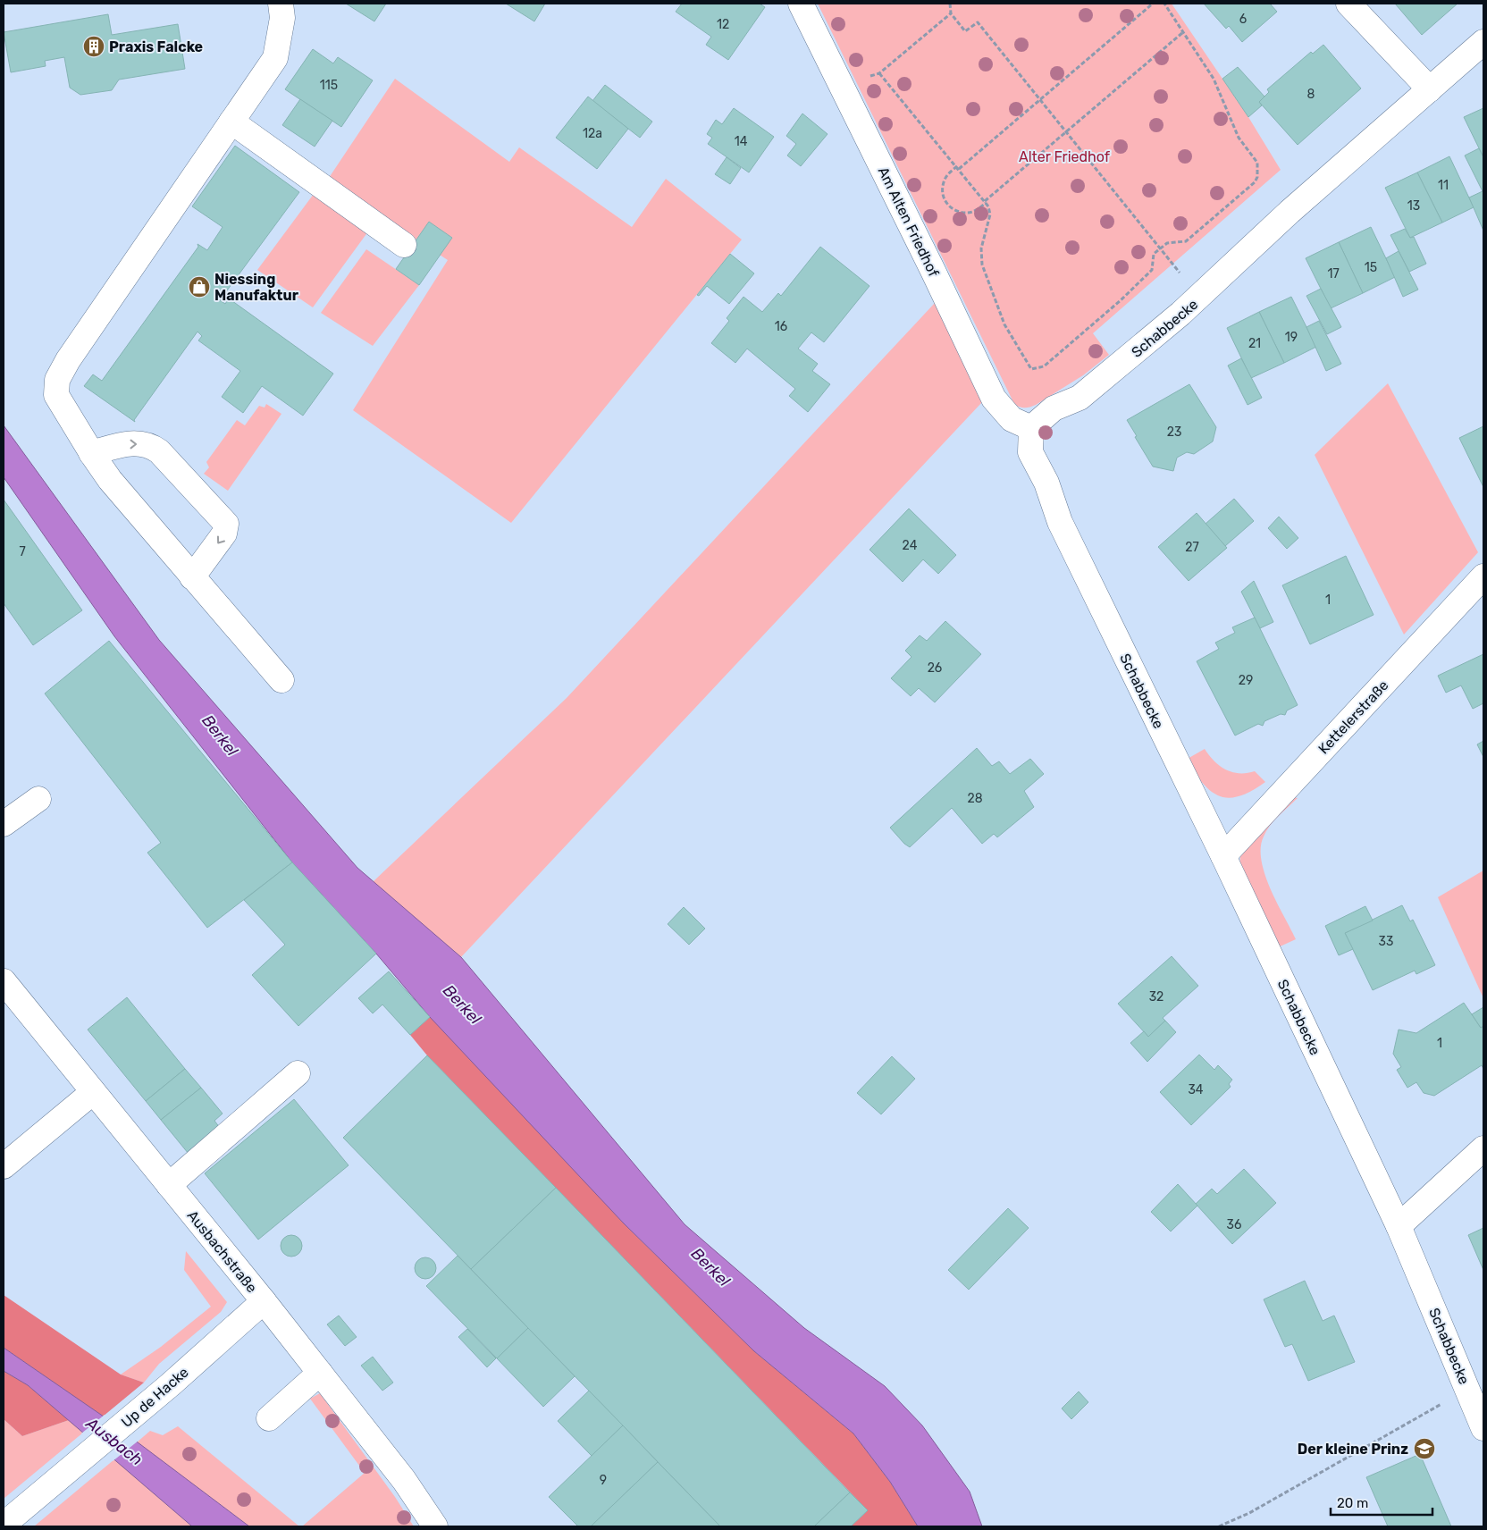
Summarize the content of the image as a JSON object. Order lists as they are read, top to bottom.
{
  "streets": {
    "street": [
      "Am Alten Friedhof",
      "Schabbecke",
      "Kettelerstraße",
      "Ausbachstraße",
      "Up de Hacke"
    ]
  },
  "crossings": [
    ["Am Alten Friedhof", "Schabbecke"],
    ["Schabbecke", "Kettelerstraße"],
    ["Ausbachstraße", "Up de Hacke"]
  ],
  "water": ["Berkel", "Ausbach"],
  "parks": ["Alter Friedhof"],
  "places": {
    "building": ["Praxis Falcke"],
    "shop": ["Niessing Manufaktur"],
    "school or university": ["Der kleine Prinz"]
  },
  "house_numbers": [
    "6",
    "12",
    "115",
    "8",
    "12a",
    "14",
    "11",
    "13",
    "15",
    "17",
    "16",
    "19",
    "21",
    "23",
    "24",
    "27",
    "7",
    "1",
    "26",
    "29",
    "28",
    "33",
    "32",
    "1",
    "34",
    "36",
    "9"
  ],
  "scale_bar": "20 m"
}
